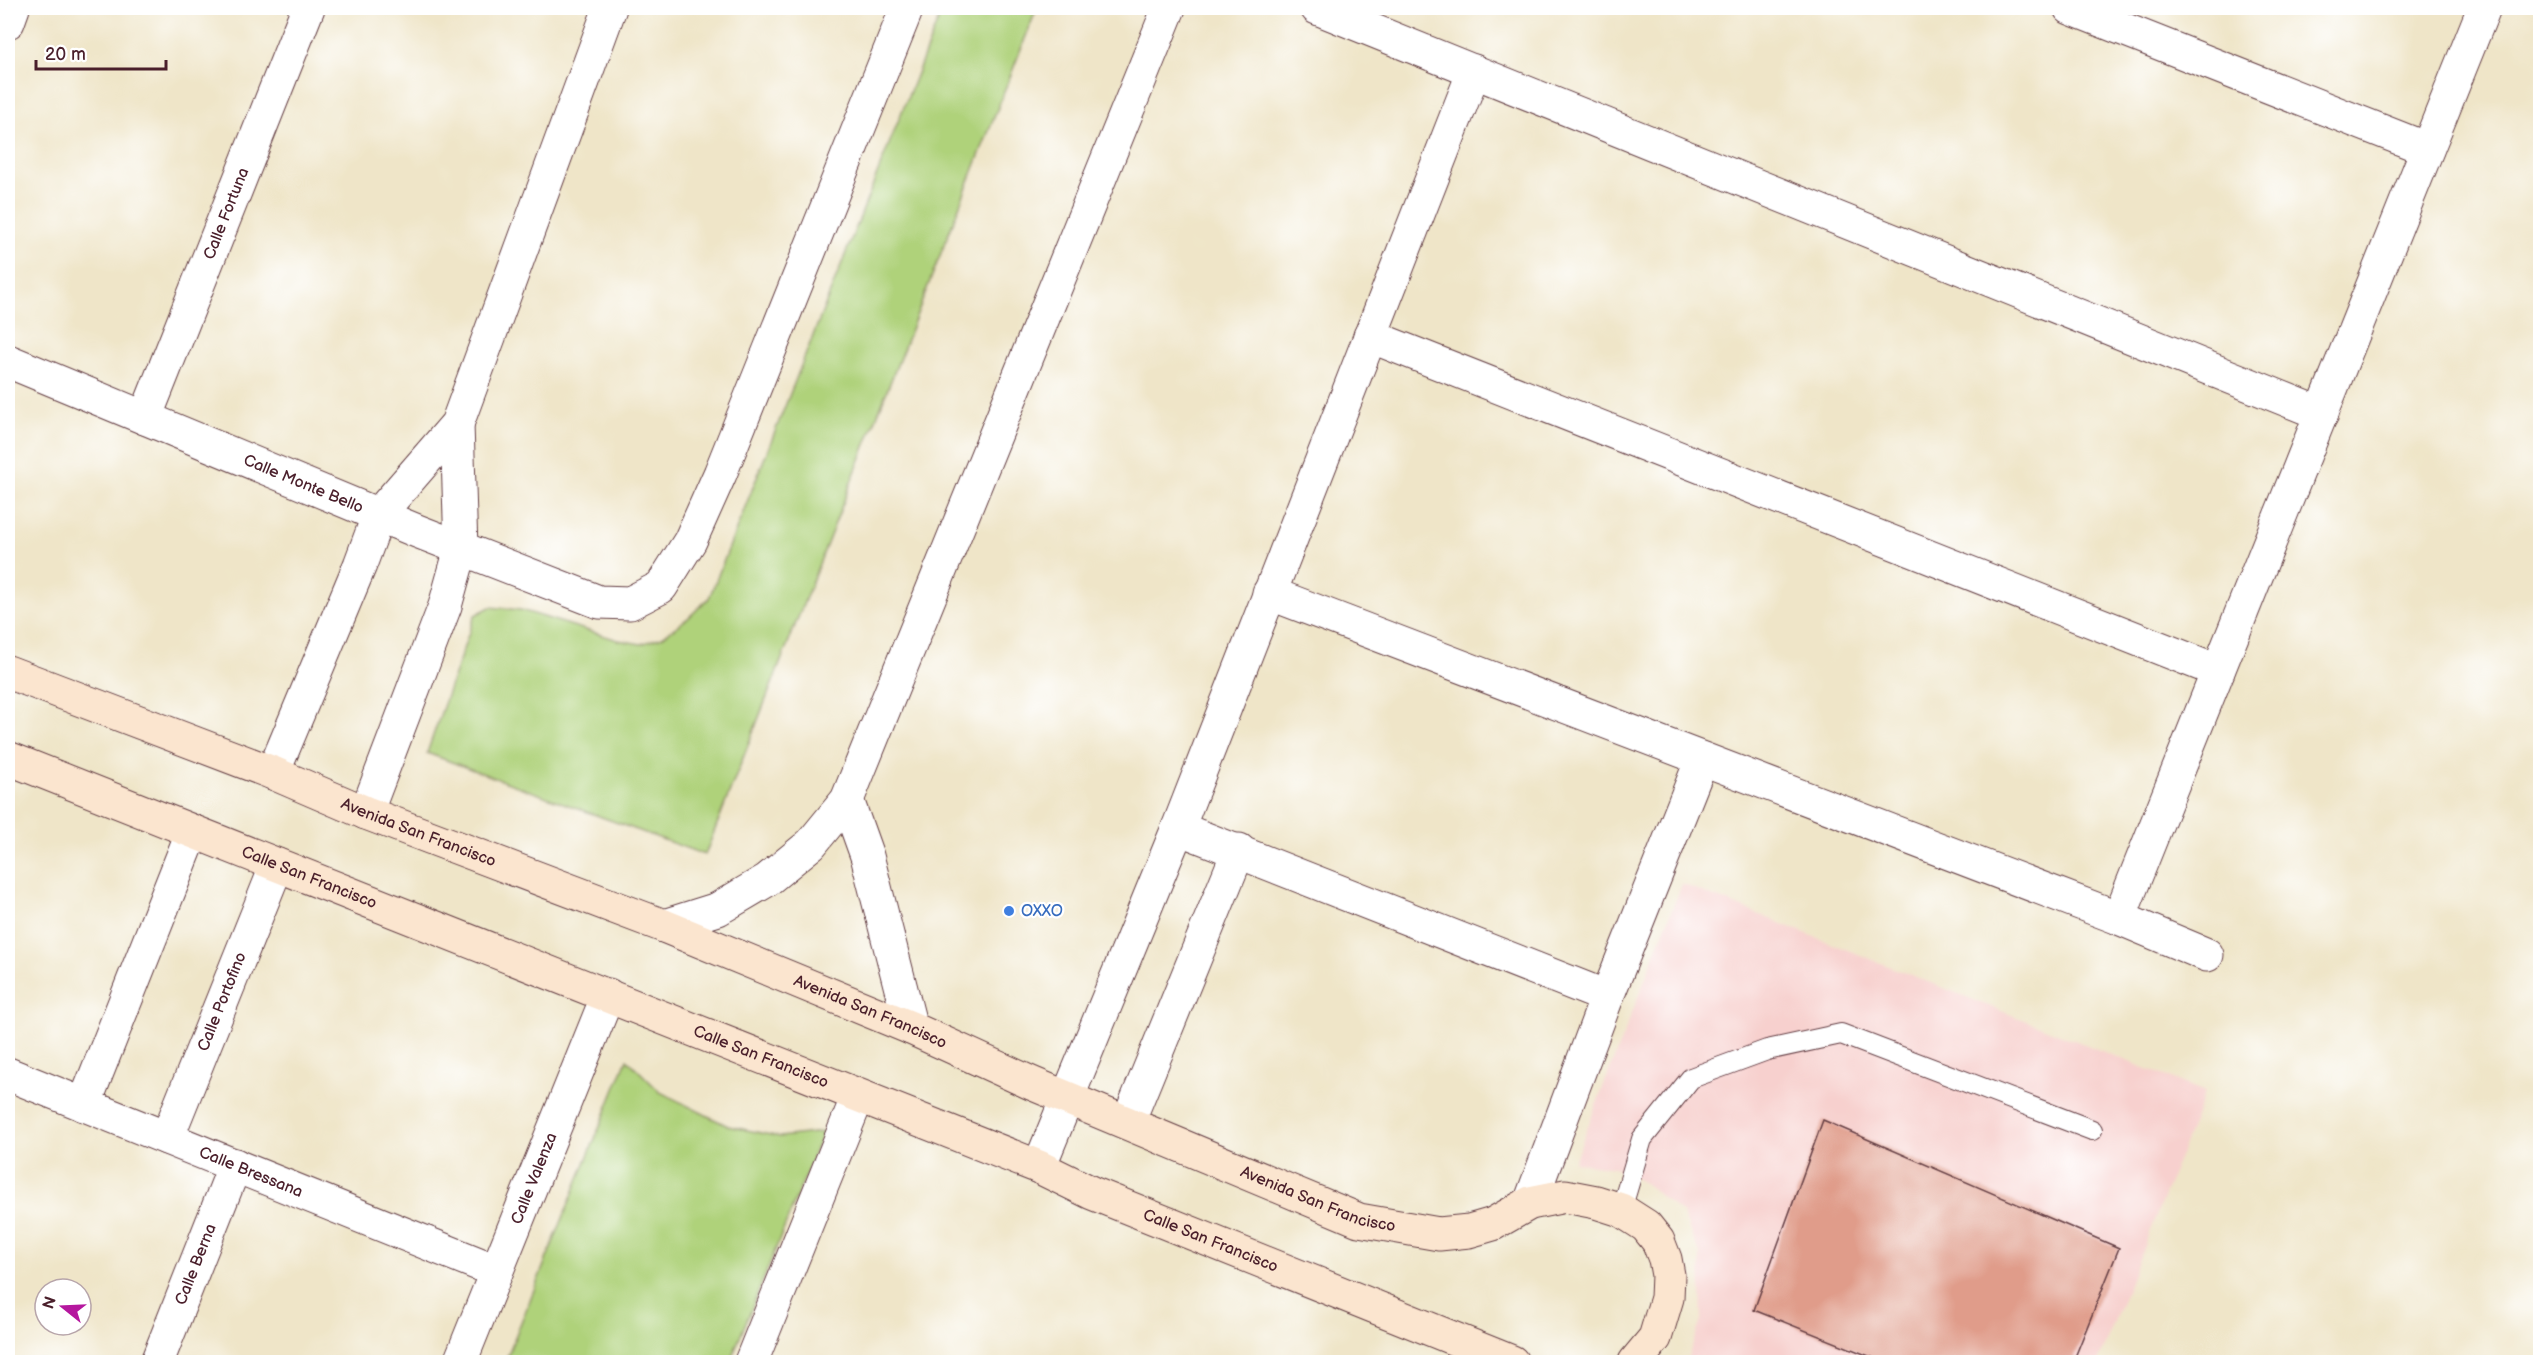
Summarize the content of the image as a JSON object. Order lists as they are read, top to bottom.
{
  "streets": {
    "street": [
      "Calle Fortuna",
      "Calle Monte Bello",
      "Avenida San Francisco",
      "Calle San Francisco",
      "Calle Portofino",
      "Calle Bressana",
      "Calle Valenza",
      "Calle Berna"
    ]
  },
  "crossings": [
    ["Calle Fortuna", "Calle Monte Bello"],
    ["Calle San Francisco", "Calle Portofino"],
    ["Calle San Francisco", "Calle Valenza"],
    ["Calle Portofino", "Calle Bressana"],
    ["Calle Bressana", "Calle Valenza"],
    ["Calle Bressana", "Calle Berna"]
  ],
  "places": ["OXXO"],
  "scale_bar": "20 m",
  "north": "left"
}
